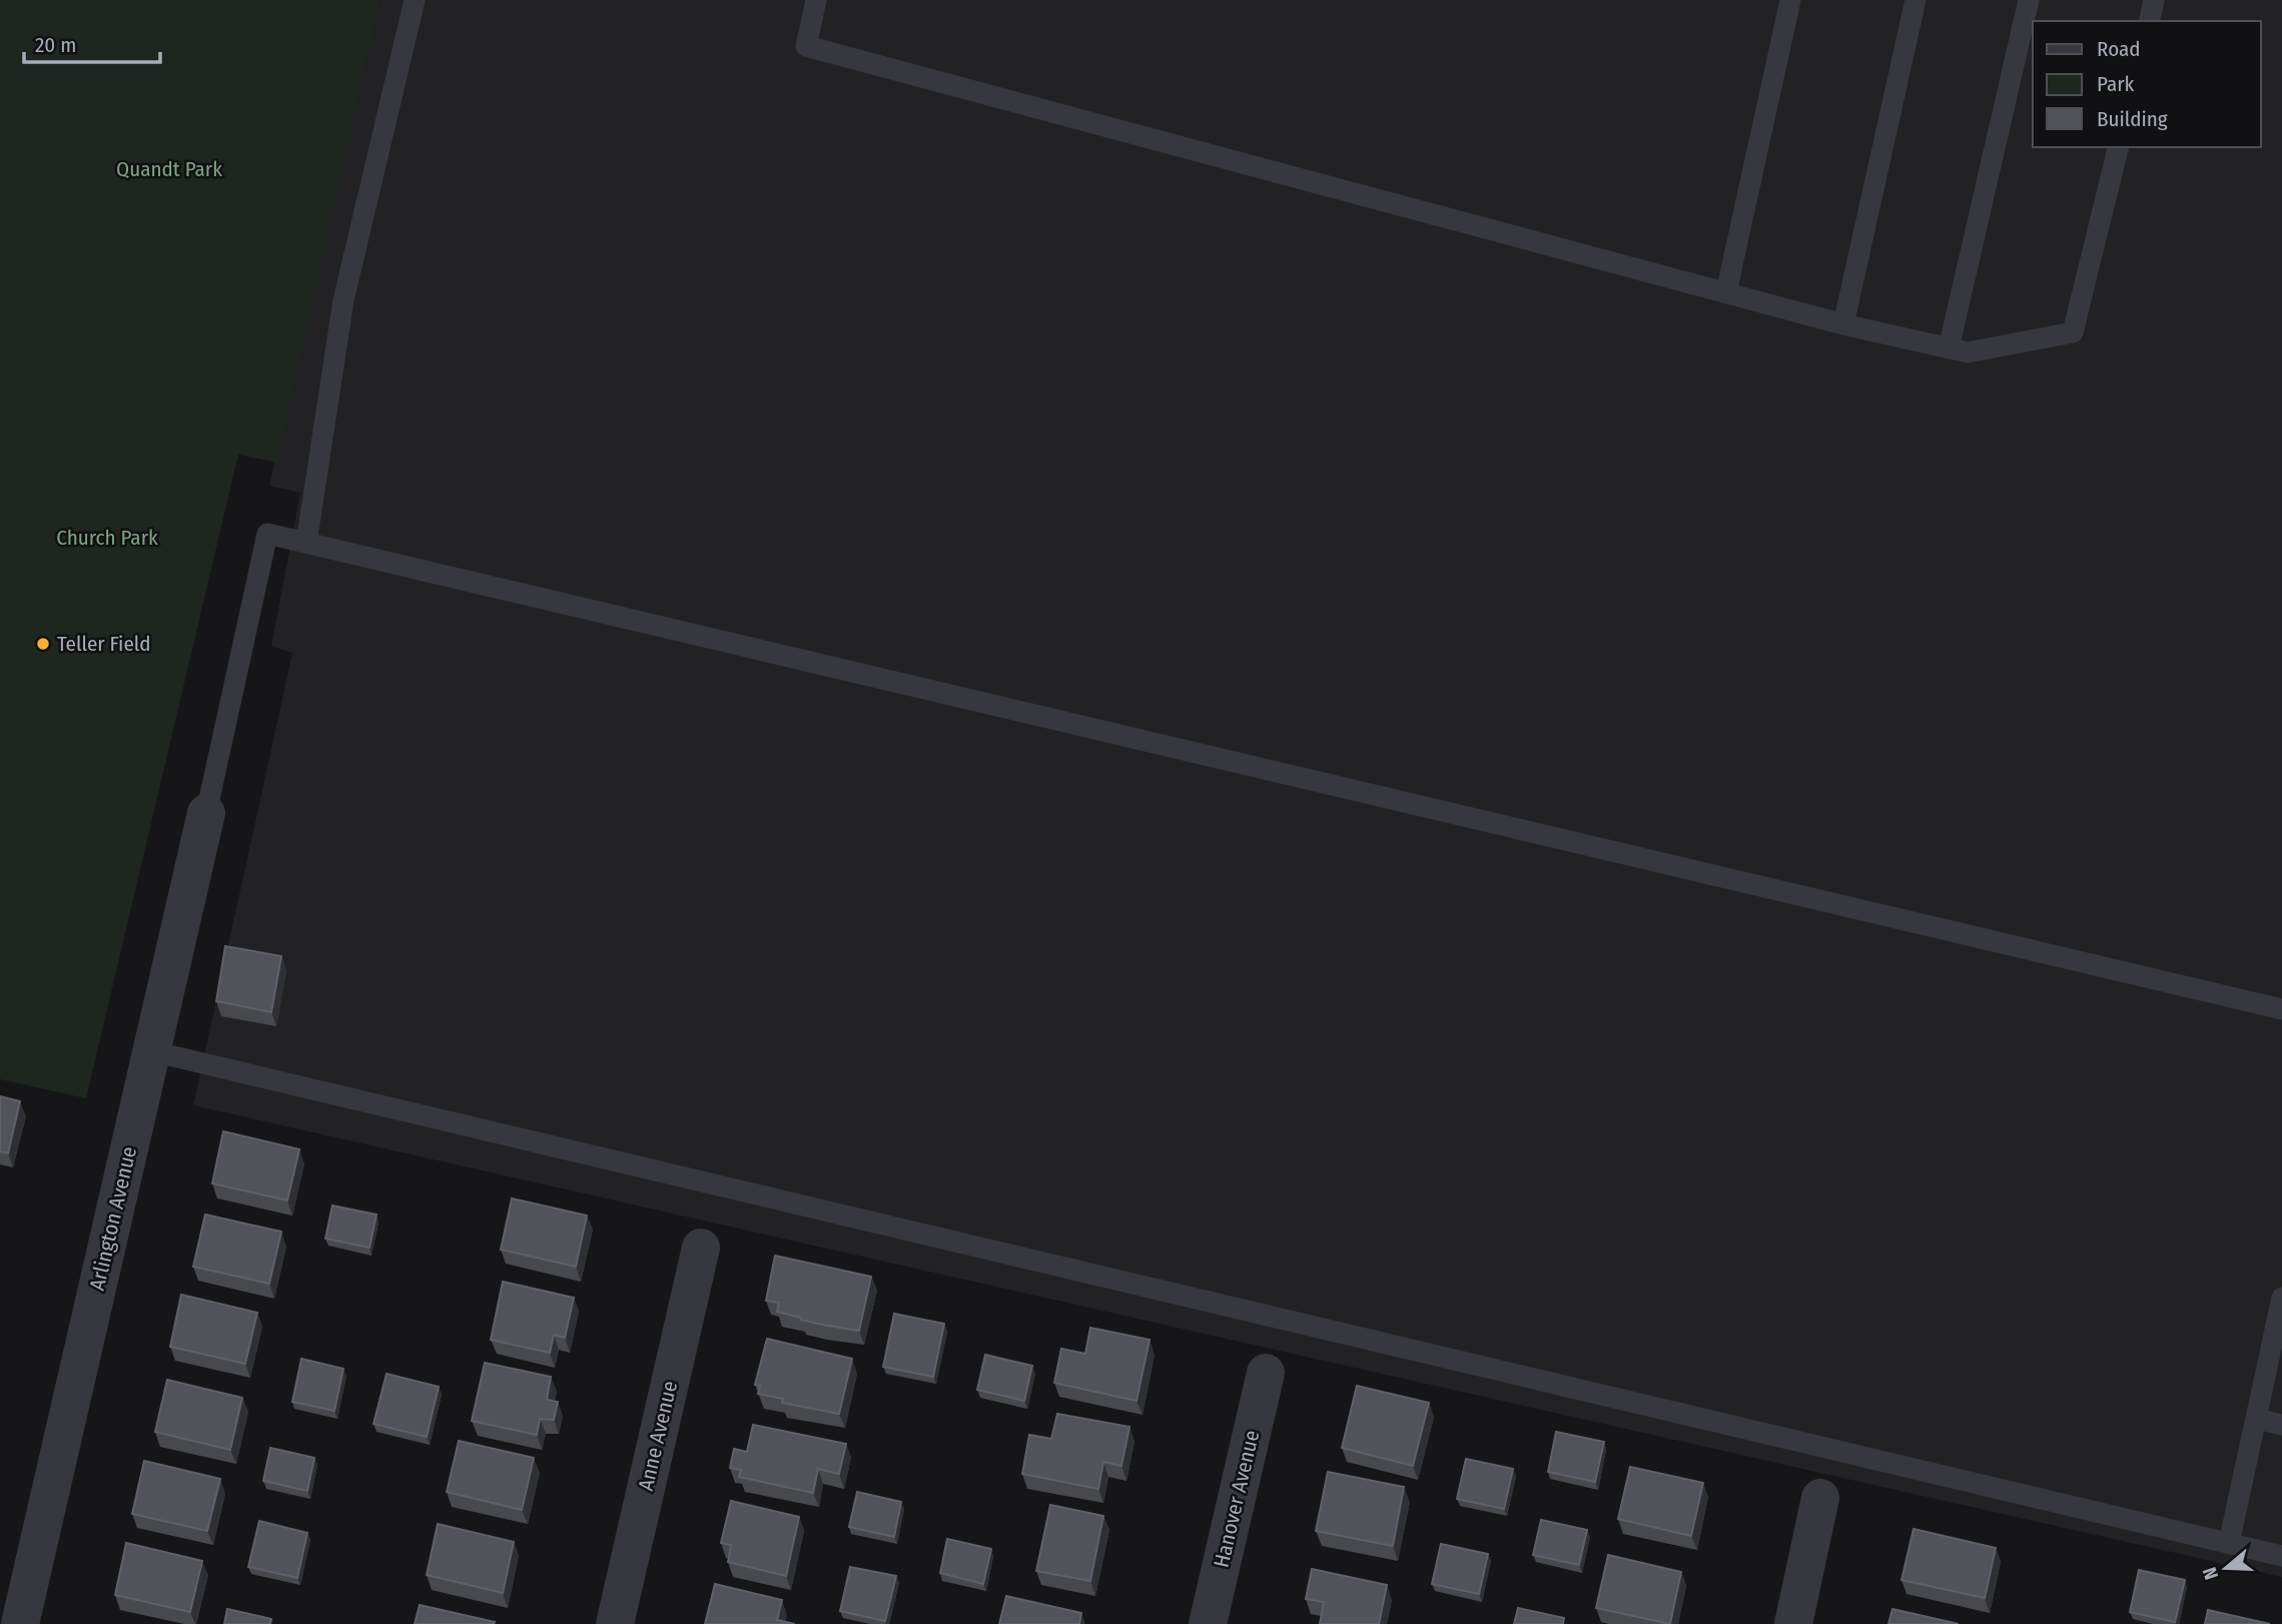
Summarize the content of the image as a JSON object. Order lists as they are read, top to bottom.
{
  "streets": {
    "street": ["Arlington Avenue", "Anne Avenue", "Hanover Avenue"]
  },
  "parks": ["Quandt Park", "Church Park"],
  "places": ["Teller Field"],
  "legend": ["Road", "Park", "Building"],
  "scale_bar": "20 m",
  "north": "left"
}
